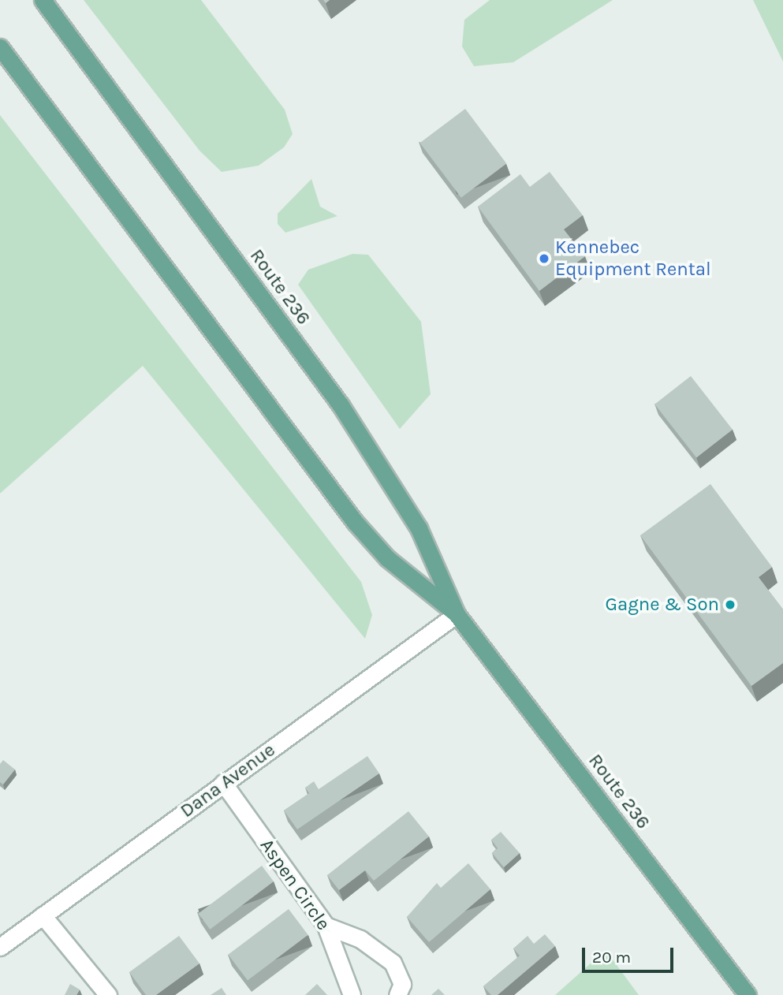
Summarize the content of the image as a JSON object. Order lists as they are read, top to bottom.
{
  "streets": {
    "main road": ["Route 236"],
    "street": ["Dana Avenue", "Aspen Circle"]
  },
  "crossings": [
    ["Route 236", "Dana Avenue"],
    ["Dana Avenue", "Aspen Circle"]
  ],
  "places": ["Kennebec Equipment Rental", "Gagne & Son"],
  "scale_bar": "20 m"
}
